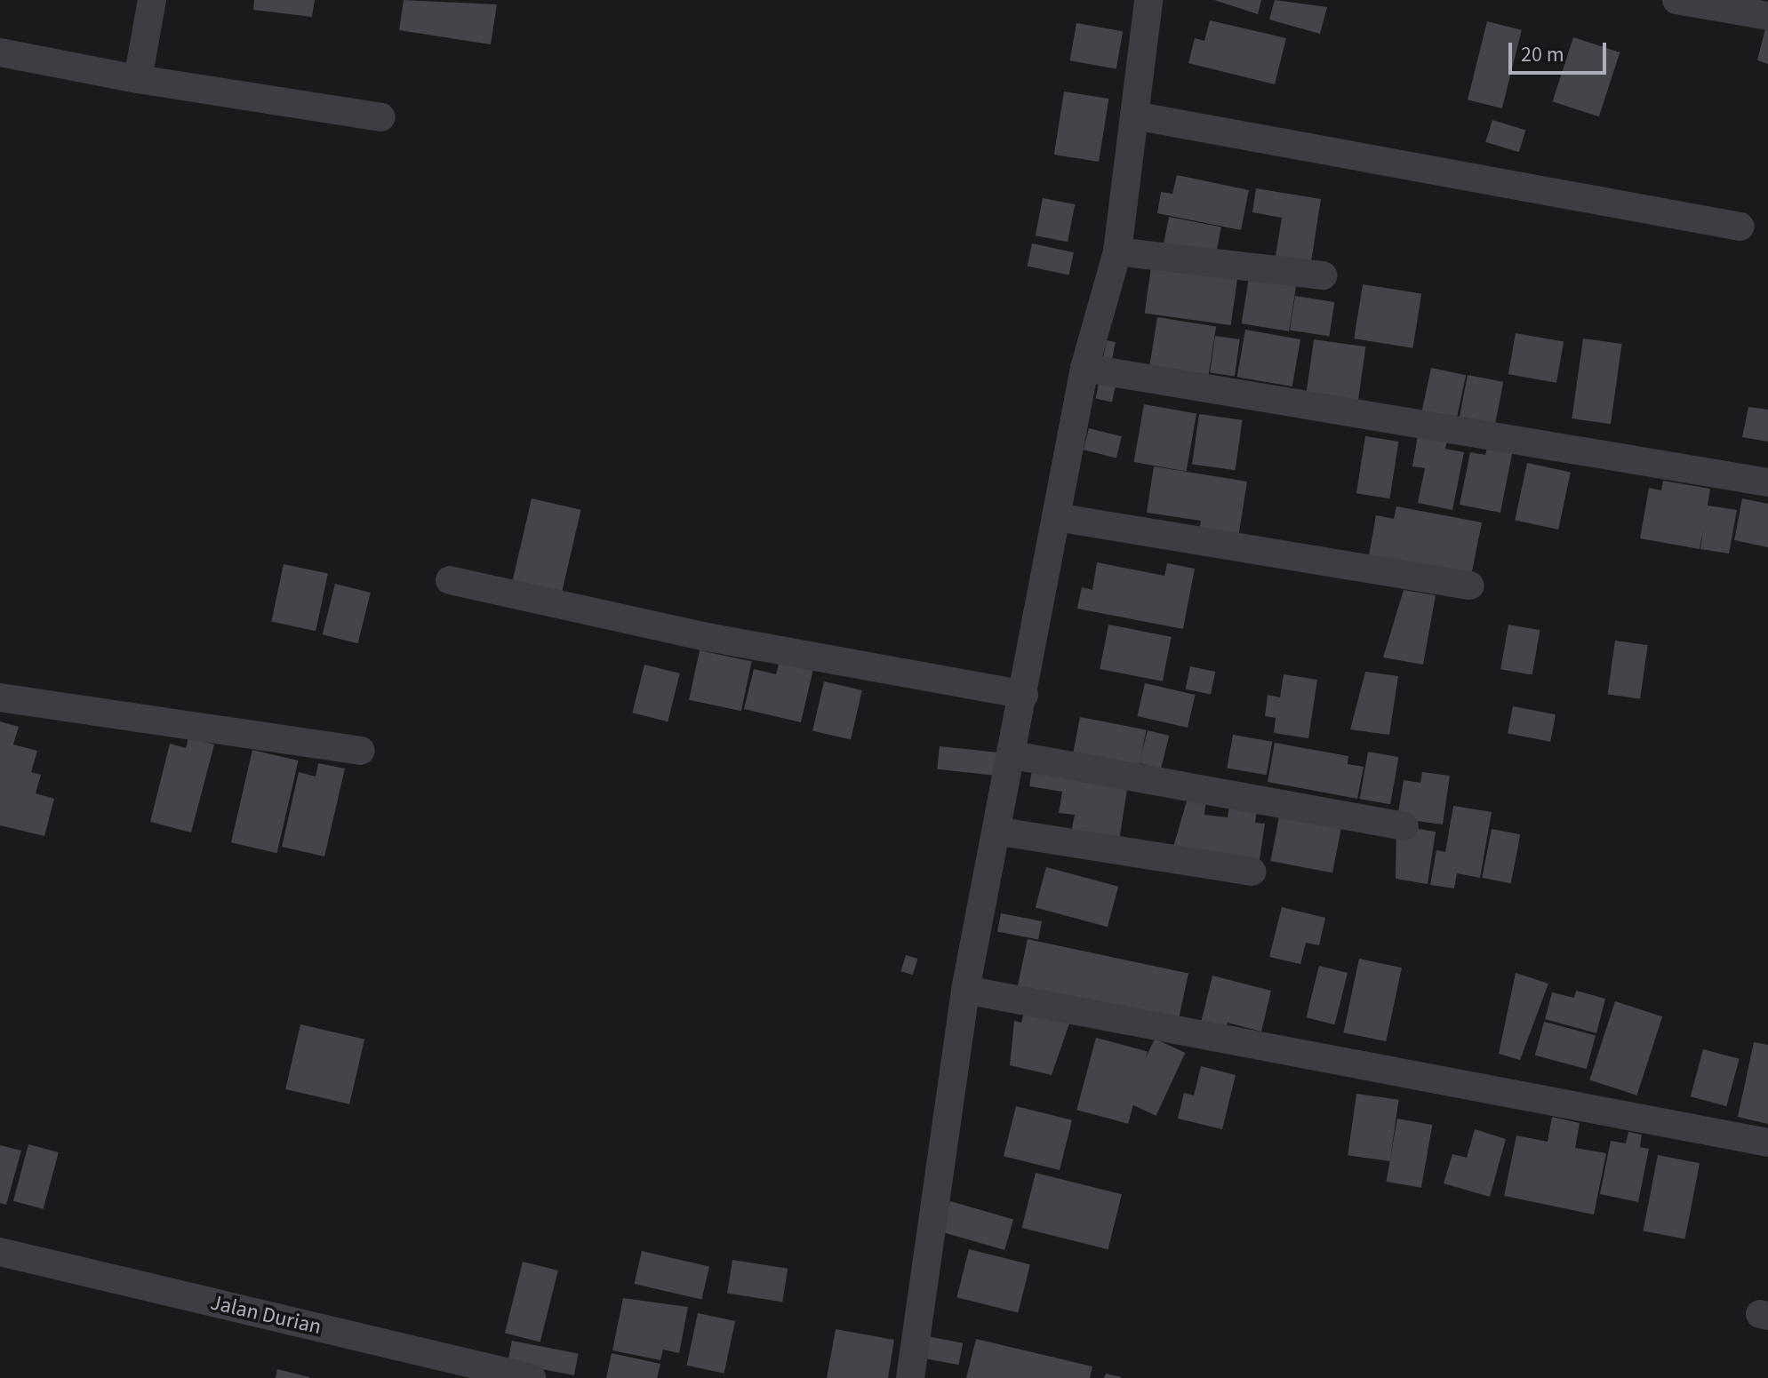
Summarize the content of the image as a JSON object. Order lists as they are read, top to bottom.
{
  "streets": {
    "street": ["Jalan Durian"]
  },
  "scale_bar": "20 m"
}
